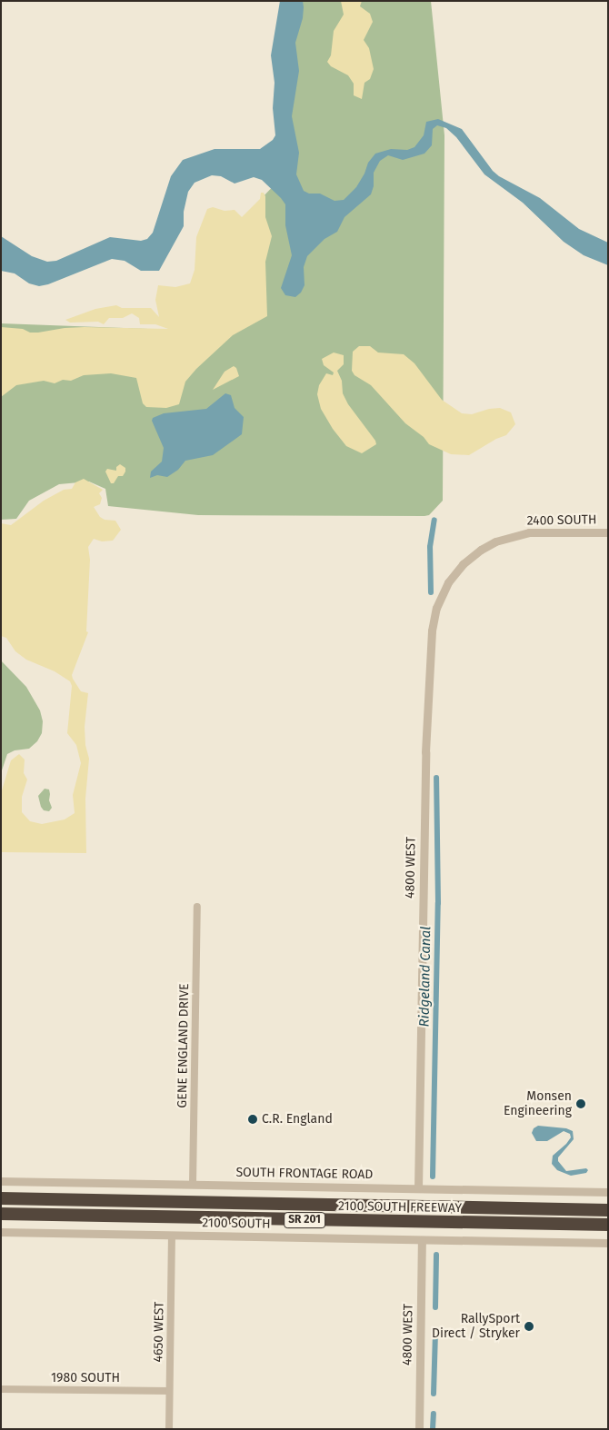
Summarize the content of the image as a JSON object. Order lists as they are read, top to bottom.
{
  "streets": {
    "highway": ["2100 SOUTH FREEWAY", "SR 201"],
    "street": [
      "2400 SOUTH",
      "4800 WEST",
      "GENE ENGLAND DRIVE",
      "SOUTH FRONTAGE ROAD",
      "2100 SOUTH",
      "4650 WEST",
      "1980 SOUTH"
    ]
  },
  "crossings": [
    ["2400 SOUTH", "4800 WEST"],
    ["4800 WEST", "SOUTH FRONTAGE ROAD"],
    ["4800 WEST", "2100 SOUTH"],
    ["GENE ENGLAND DRIVE", "SOUTH FRONTAGE ROAD"],
    ["2100 SOUTH", "4650 WEST"],
    ["4650 WEST", "1980 SOUTH"]
  ],
  "water": ["Ridgeland Canal"],
  "places": ["Monsen Engineering", "C.R. England", "RallySport Direct / Stryker"]
}
